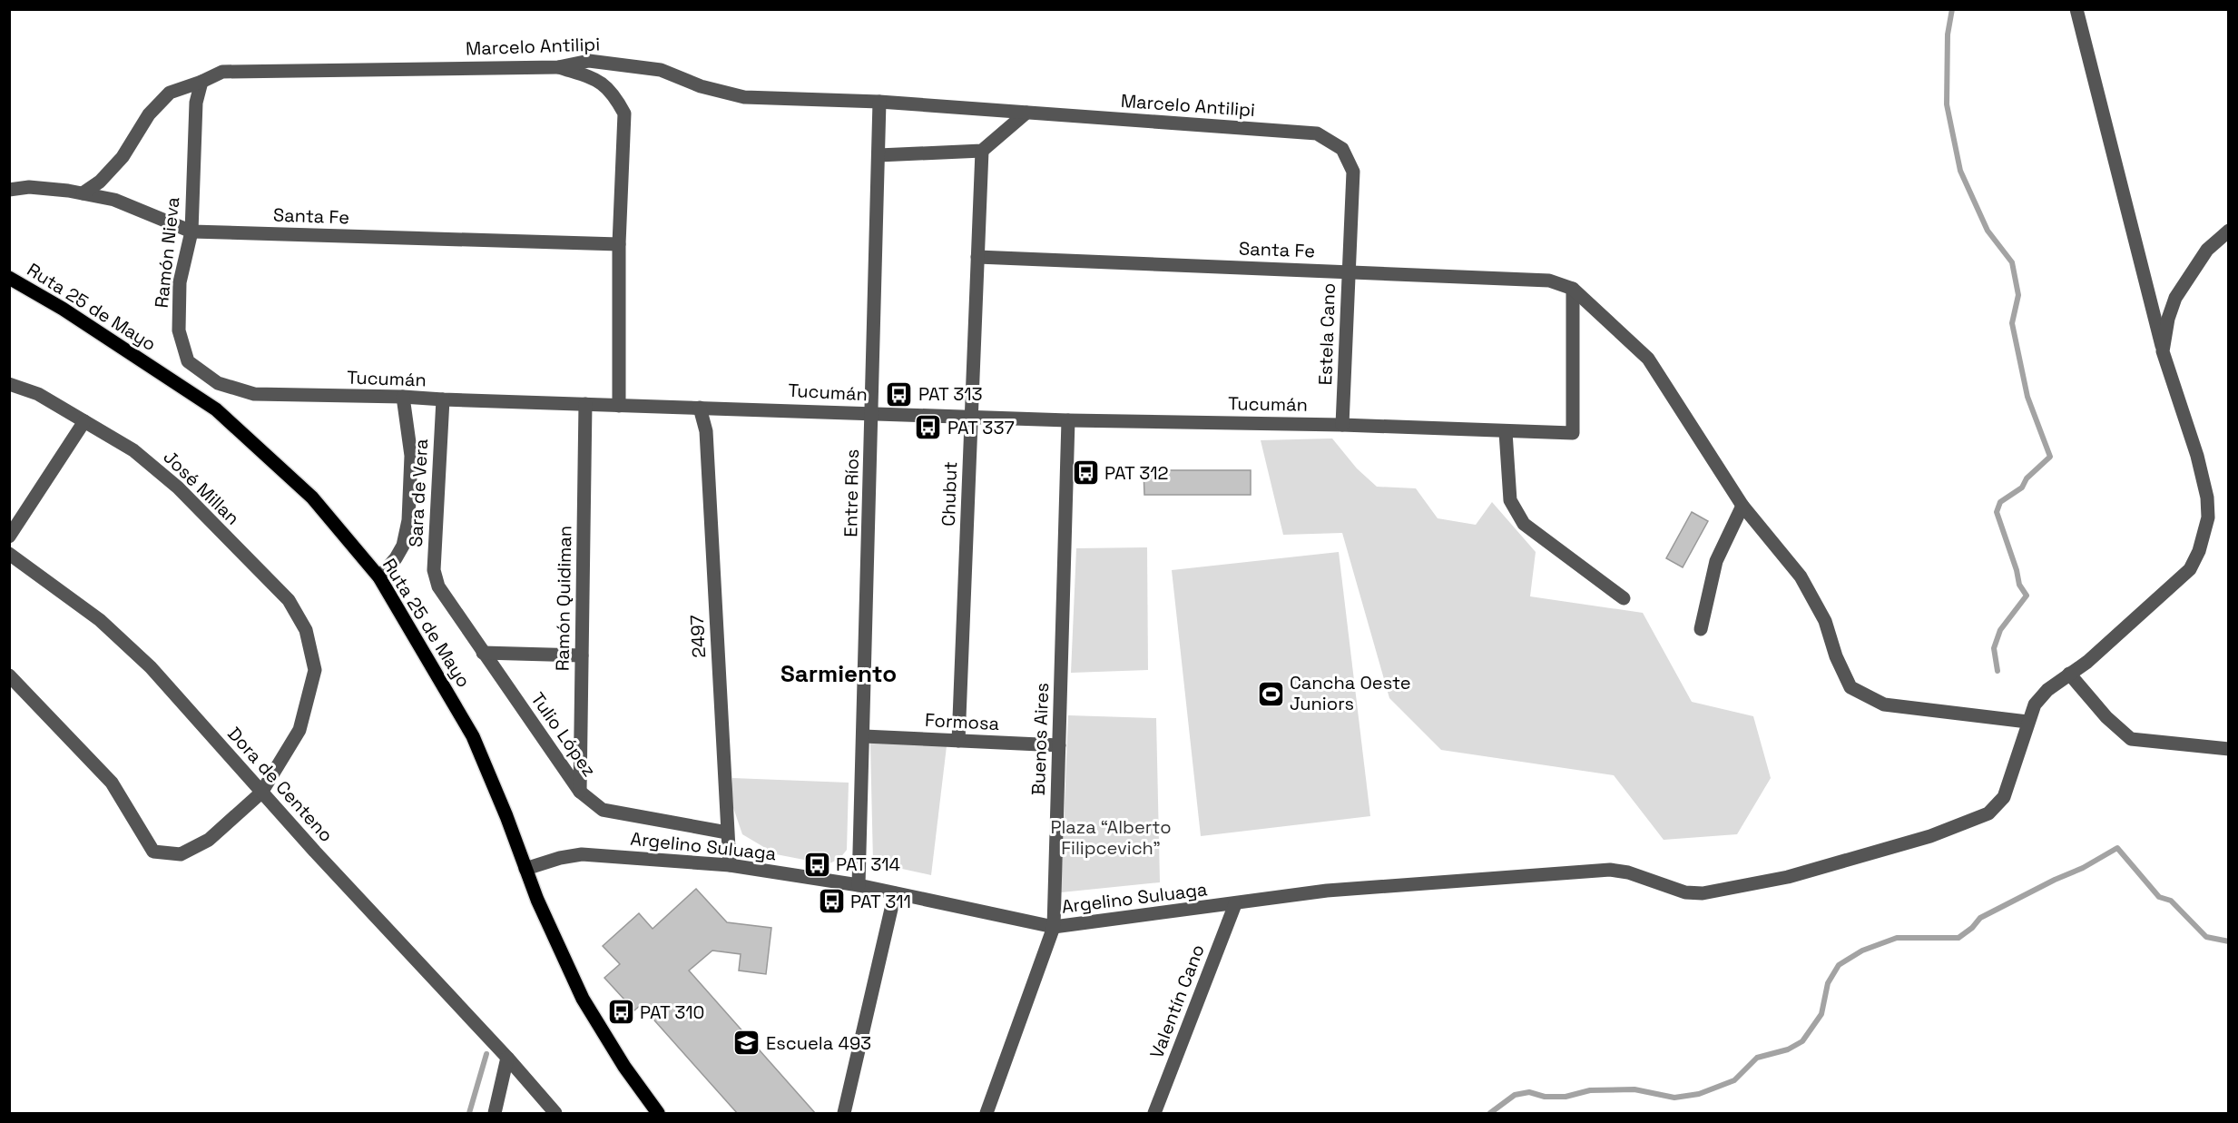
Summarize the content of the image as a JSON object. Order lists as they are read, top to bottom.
{
  "streets": {
    "main road": ["Ruta 25 de Mayo"],
    "street": [
      "Marcelo Antilipi",
      "Santa Fe",
      "Ramón Nieva",
      "Estela Cano",
      "Tucumán",
      "José Millan",
      "Sara de Vera",
      "Entre Ríos",
      "Chubut",
      "Ramón Quidiman",
      "2497",
      "Formosa",
      "Tulio López",
      "Buenos Aires",
      "Dora de Centeno",
      "Argelino Suluaga",
      "Valentín Cano"
    ]
  },
  "crossings": [
    ["Marcelo Antilipi", "Santa Fe"],
    ["Marcelo Antilipi", "Ramón Nieva"],
    ["Marcelo Antilipi", "Estela Cano"],
    ["Marcelo Antilipi", "Entre Ríos"],
    ["Santa Fe", "Ramón Nieva"],
    ["Santa Fe", "Estela Cano"],
    ["Santa Fe", "Tucumán"],
    ["Santa Fe", "Chubut"],
    ["Ramón Nieva", "Tucumán"],
    ["Ruta 25 de Mayo", "Argelino Suluaga"],
    ["Estela Cano", "Tucumán"],
    ["Tucumán", "Sara de Vera"],
    ["Tucumán", "Entre Ríos"],
    ["Tucumán", "Chubut"],
    ["Tucumán", "Ramón Quidiman"],
    ["Tucumán", "2497"],
    ["Tucumán", "Buenos Aires"],
    ["José Millan", "Dora de Centeno"],
    ["Sara de Vera", "Tulio López"],
    ["Entre Ríos", "Formosa"],
    ["Entre Ríos", "Argelino Suluaga"],
    ["Chubut", "Formosa"],
    ["Ramón Quidiman", "Tulio López"],
    ["2497", "Tulio López"],
    ["2497", "Argelino Suluaga"],
    ["Formosa", "Buenos Aires"],
    ["Buenos Aires", "Argelino Suluaga"],
    ["Argelino Suluaga", "Valentín Cano"]
  ],
  "districts": ["Sarmiento"],
  "parks": ["Plaza “Alberto Filipcevich”"],
  "places": {
    "bus stop": [
      "PAT 313",
      "PAT 337",
      "PAT 312",
      "PAT 314",
      "PAT 311",
      "PAT 310"
    ],
    "sports": ["Cancha Oeste Juniors"],
    "school or university": ["Escuela 493"]
  }
}
